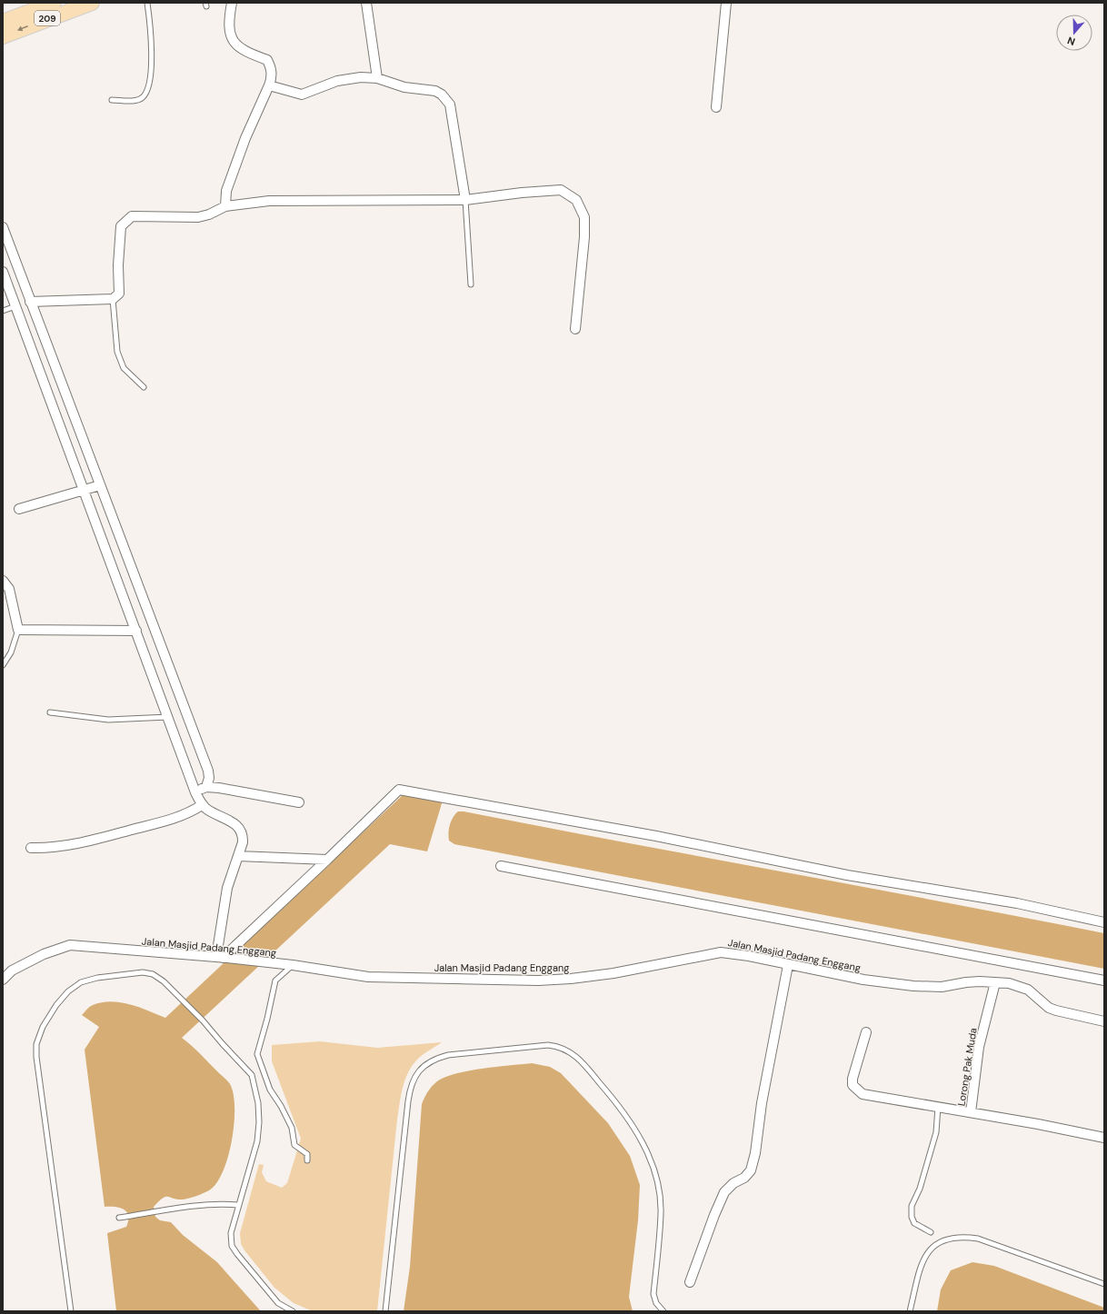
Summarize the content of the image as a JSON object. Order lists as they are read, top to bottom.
{
  "streets": {
    "main road": ["209"],
    "street": ["Jalan Masjid Padang Enggang", "Lorong Pak Muda"]
  },
  "crossings": [
    ["Jalan Masjid Padang Enggang", "Lorong Pak Muda"]
  ],
  "north": "bottom"
}
